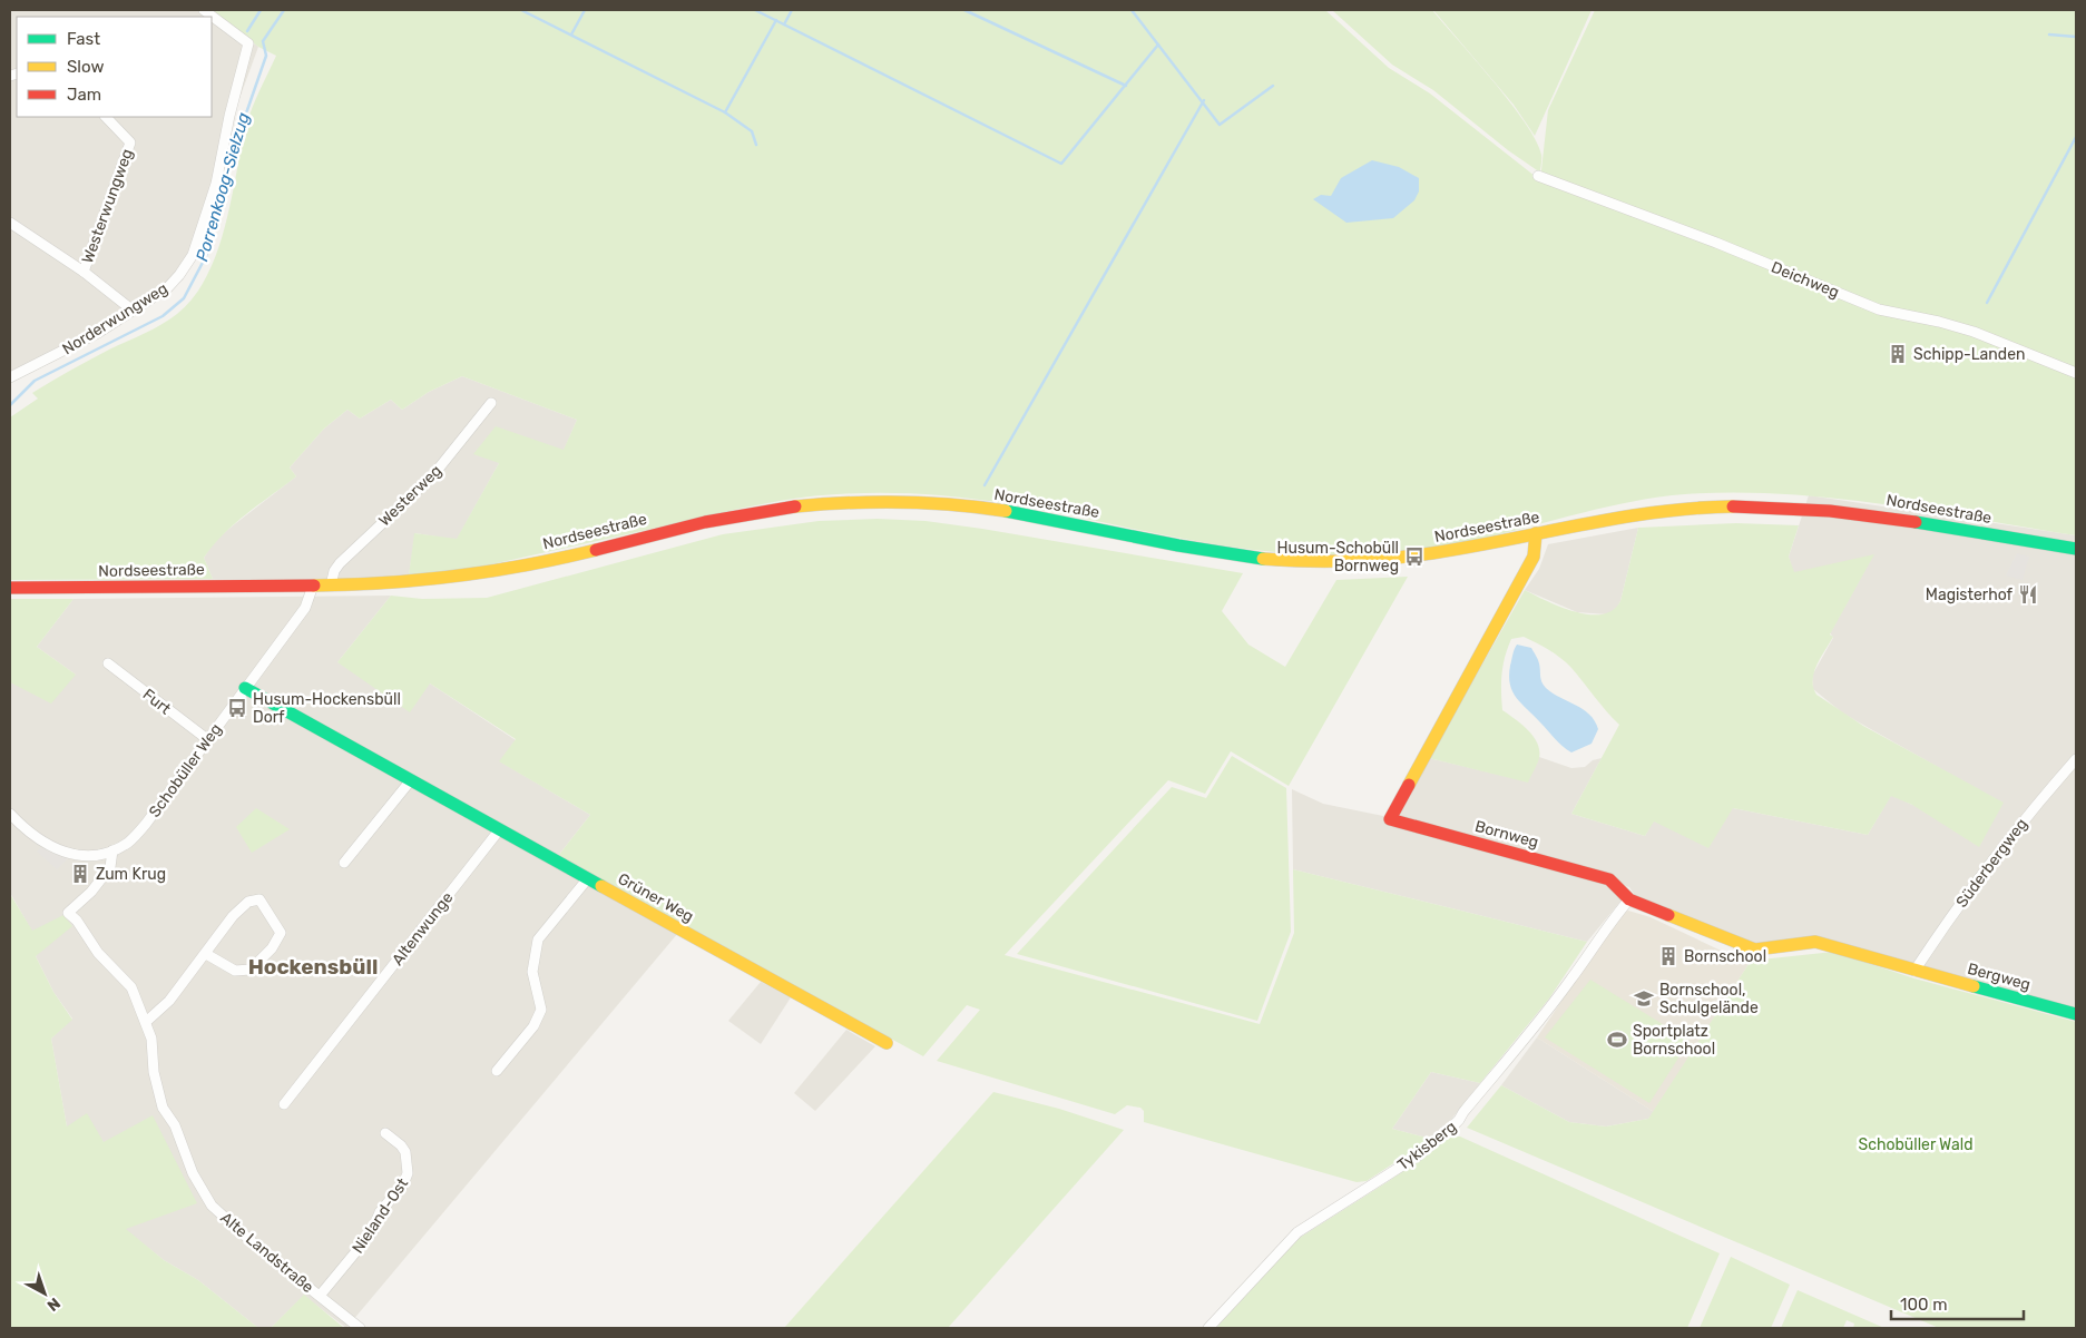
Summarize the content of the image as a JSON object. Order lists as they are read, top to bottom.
{
  "streets": {
    "main road": [
      "Nordseestraße",
      "Bornweg",
      "Grüner Weg",
      "Bergweg"
    ],
    "street": [
      "Westerwungweg",
      "Deichweg",
      "Norderwungweg",
      "Westerweg",
      "Furt",
      "Schobüller Weg",
      "Süderbergweg",
      "Altenwunge",
      "Tykisberg",
      "Nieland-Ost",
      "Alte Landstraße"
    ]
  },
  "crossings": [
    ["Westerweg", "Nordseestraße"],
    ["Nordseestraße", "Schobüller Weg"],
    ["Nordseestraße", "Bornweg"],
    ["Furt", "Schobüller Weg"],
    ["Schobüller Weg", "Grüner Weg"],
    ["Schobüller Weg", "Alte Landstraße"],
    ["Bornweg", "Süderbergweg"],
    ["Bornweg", "Bergweg"],
    ["Bornweg", "Tykisberg"],
    ["Süderbergweg", "Bergweg"],
    ["Grüner Weg", "Altenwunge"],
    ["Nieland-Ost", "Alte Landstraße"]
  ],
  "districts": ["Hockensbüll"],
  "water": ["Porrenkoog-Sielzug"],
  "parks": ["Schobüller Wald"],
  "places": {
    "building": ["Schipp-Landen", "Zum Krug", "Bornschool"],
    "bus stop": ["Husum-Schobüll Bornweg", "Husum-Hockensbüll Dorf"],
    "restaurant": ["Magisterhof"],
    "school or university": ["Bornschool, Schulgelände"],
    "sports": ["Sportplatz Bornschool"]
  },
  "legend": ["Fast", "Slow", "Jam"],
  "scale_bar": "100 m",
  "north": "bottom right"
}
